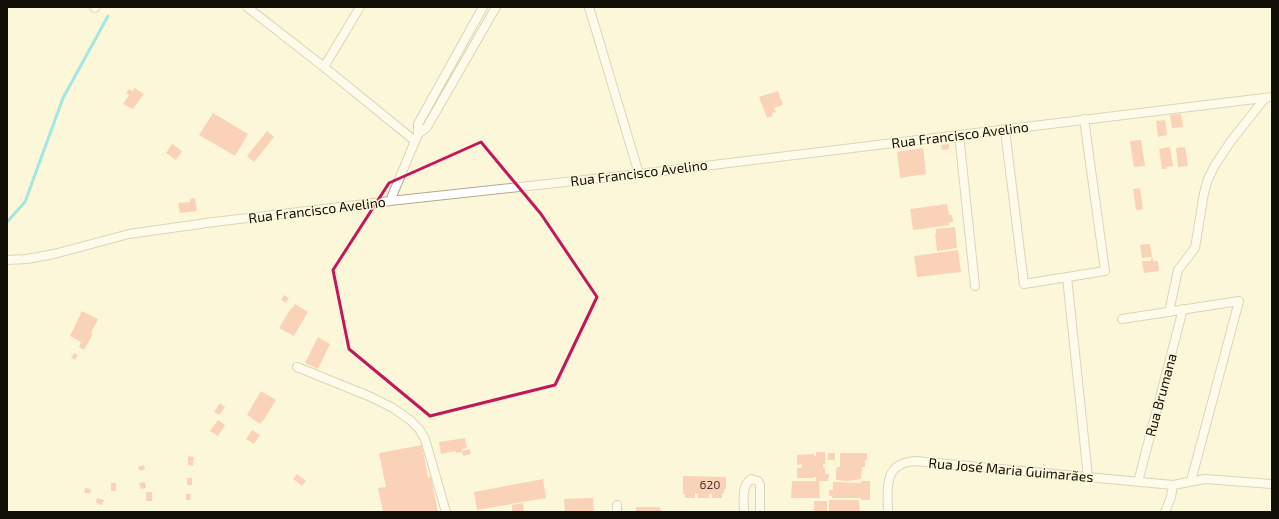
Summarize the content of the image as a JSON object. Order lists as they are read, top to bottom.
{
  "streets": {
    "street": ["Rua Francisco Avelino", "Rua Brumana", "Rua José Maria Guimarães"]
  },
  "crossings": [
    ["Rua Brumana", "Rua José Maria Guimarães"]
  ],
  "house_numbers": ["620"]
}
